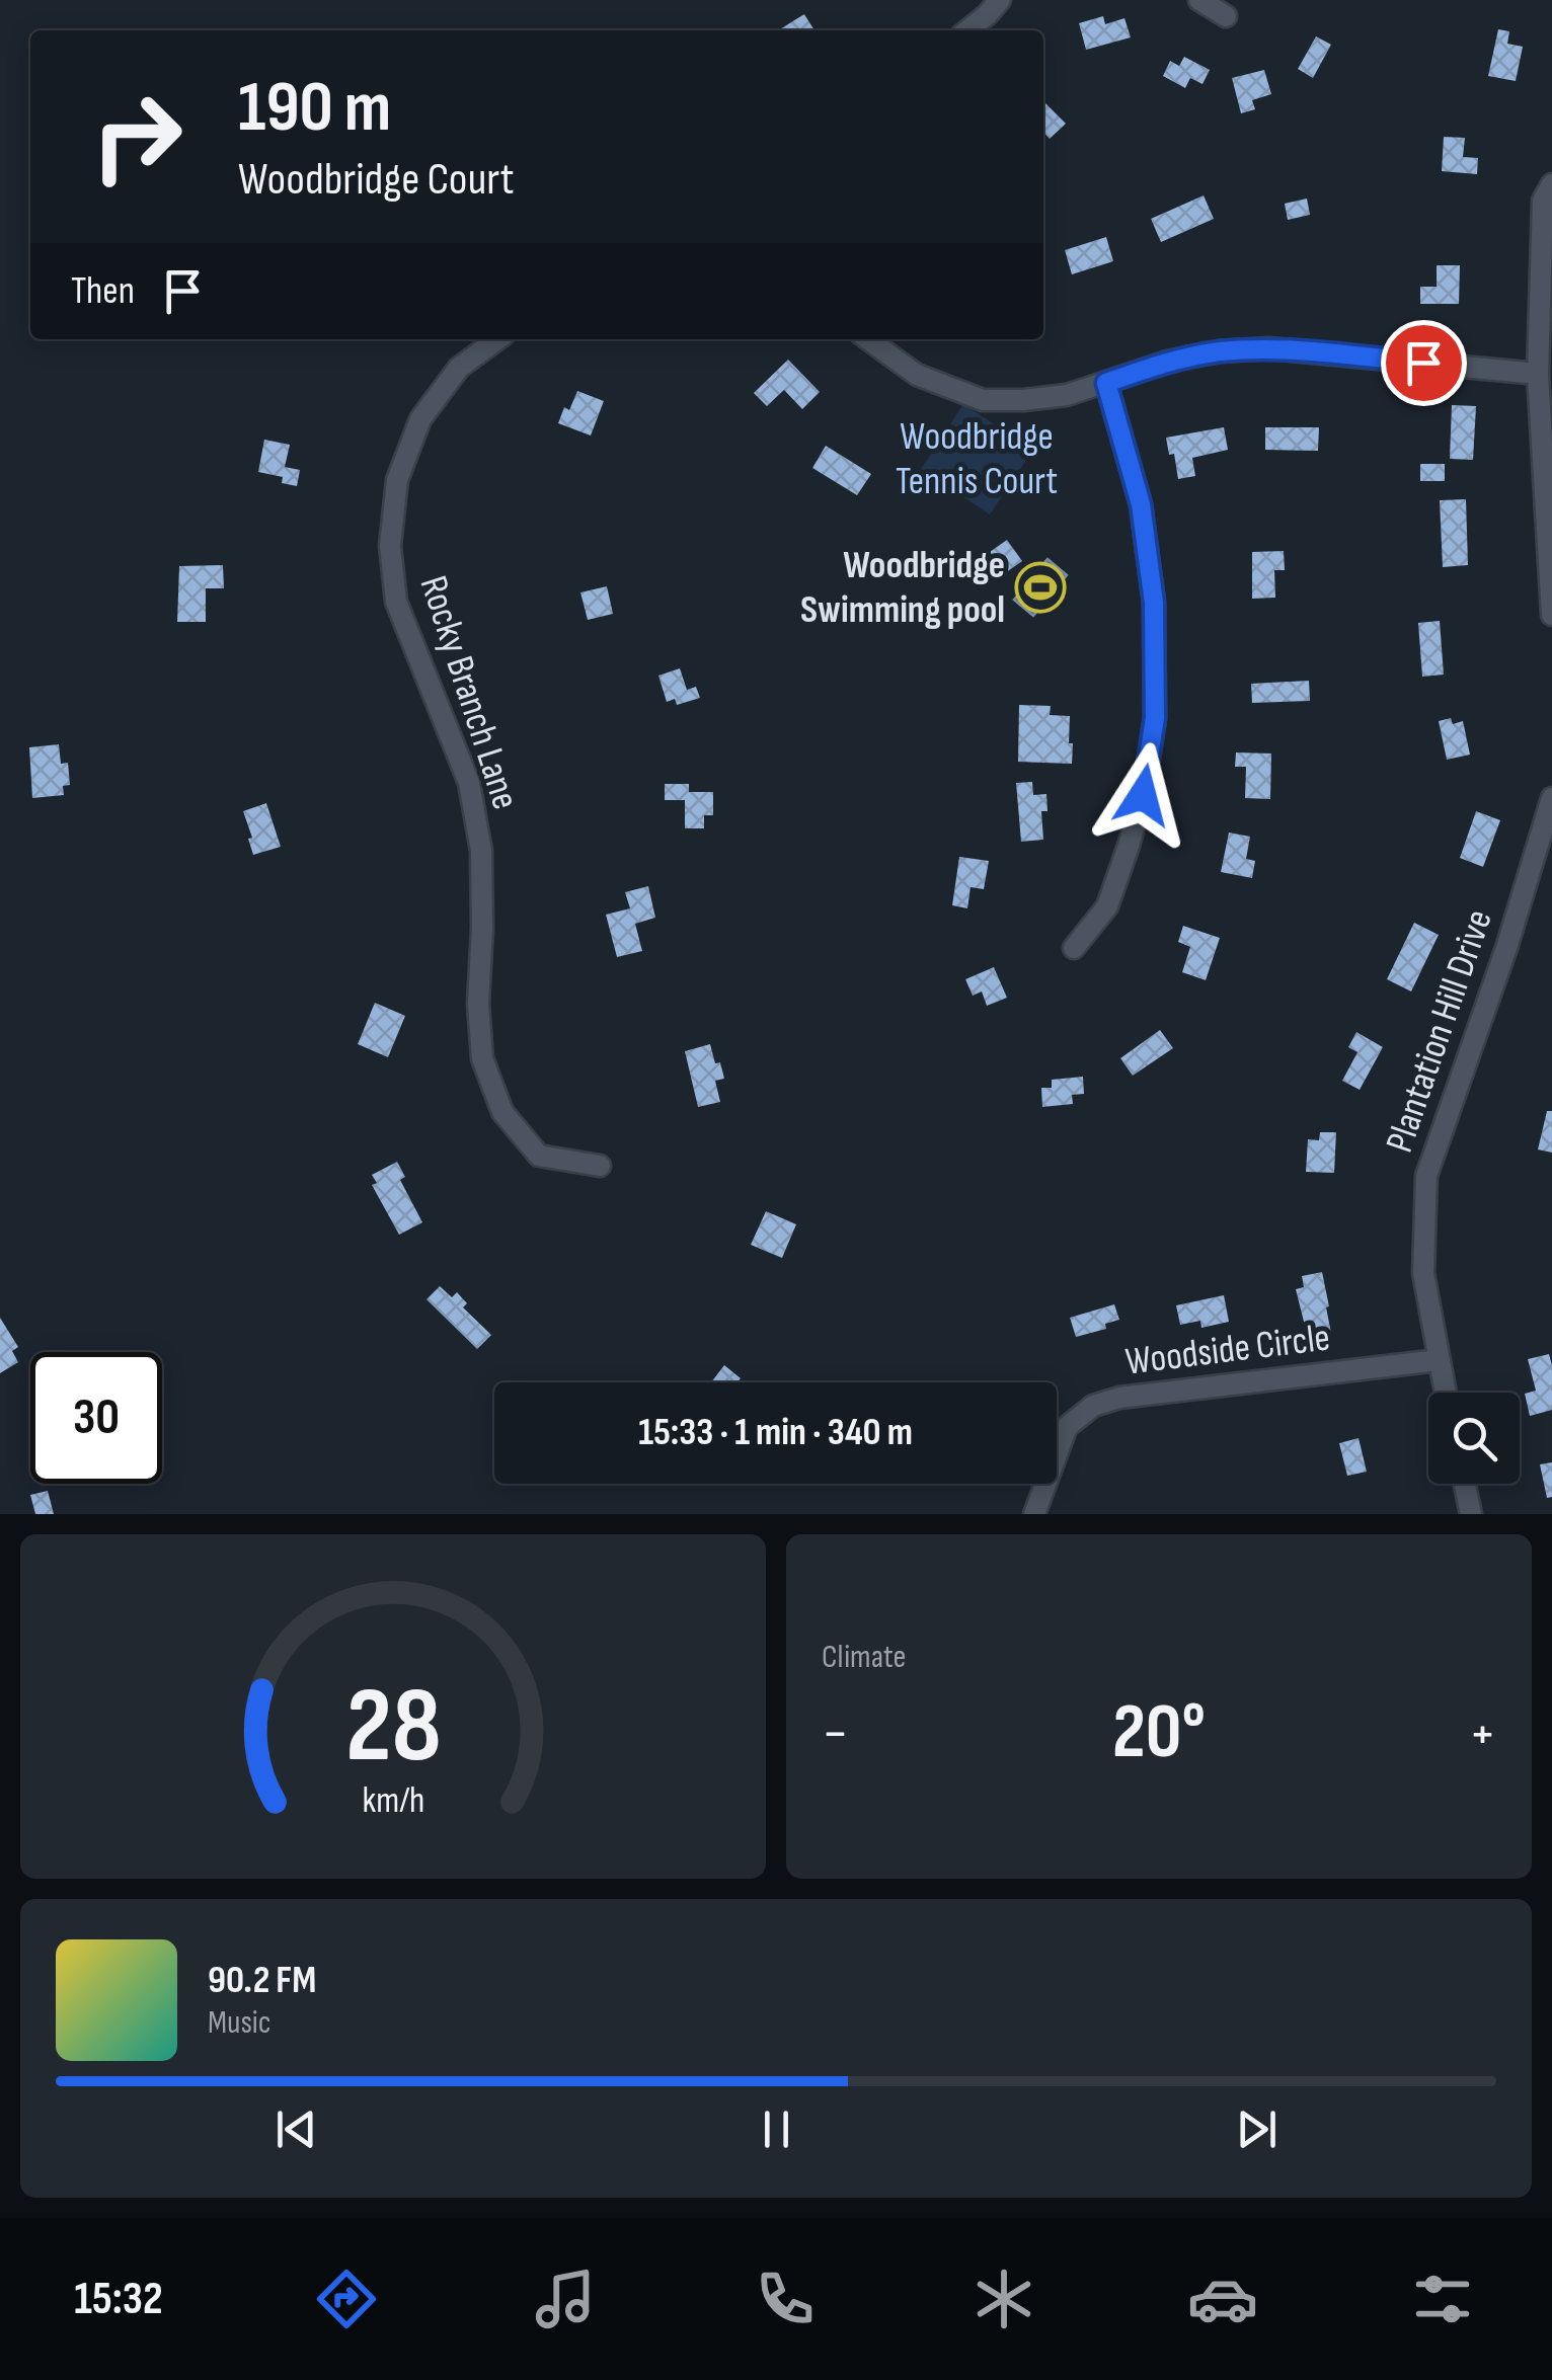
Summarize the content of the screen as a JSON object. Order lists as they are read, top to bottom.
{
  "streets": {
    "street": ["Rocky Branch Lane", "Plantation Hill Drive", "Woodside Circle"]
  },
  "crossings": [
    ["Plantation Hill Drive", "Woodside Circle"]
  ],
  "parks": ["Woodbridge Tennis Court"],
  "places": {
    "sports": ["Woodbridge Swimming pool"]
  },
  "page": {
    "turn": ["190 m", "Woodbridge Court"],
    "then": "Then",
    "limit": "30",
    "trip": "15:33 · 1 min · 340 m",
    "tile": "Climate",
    "heat": ["−", "20°", "+"],
    "song": ["90.2 FM", "Music"],
    "tabs": "15:32",
    "gauge": ["28", "km/h"]
  }
}
